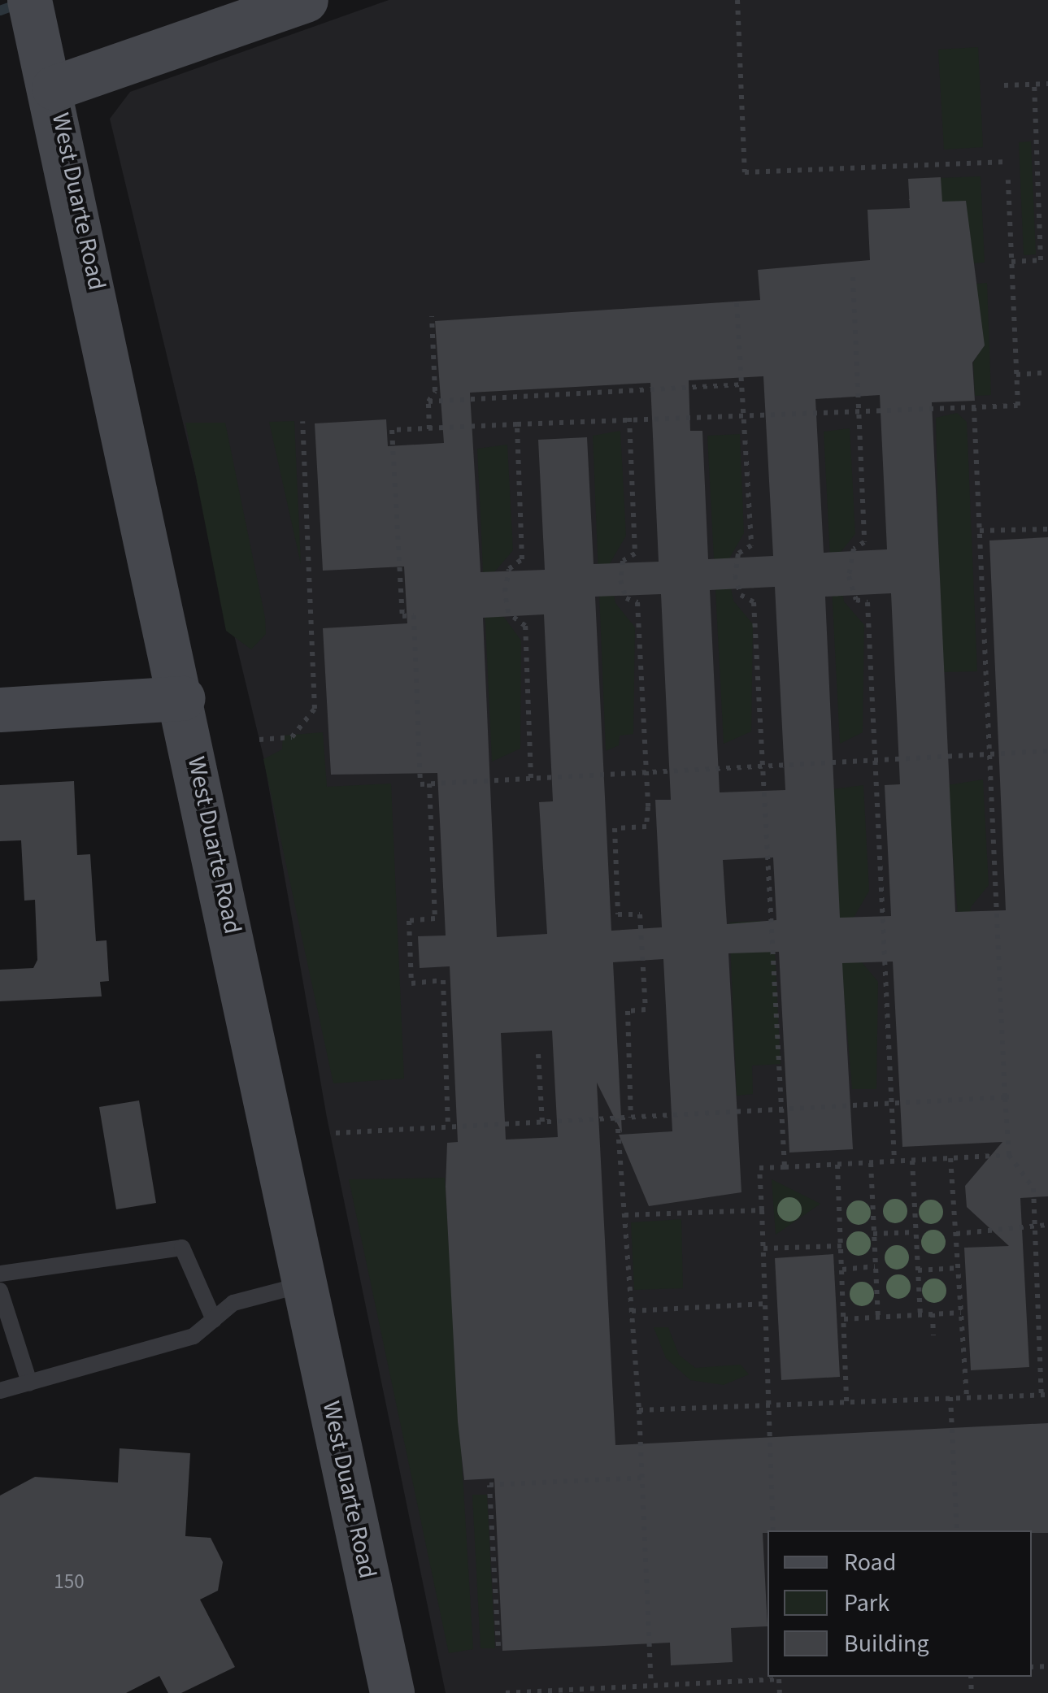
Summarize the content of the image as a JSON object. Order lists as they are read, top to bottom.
{
  "streets": {
    "main road": ["West Duarte Road"]
  },
  "house_numbers": ["150"],
  "legend": ["Road", "Park", "Building"]
}
